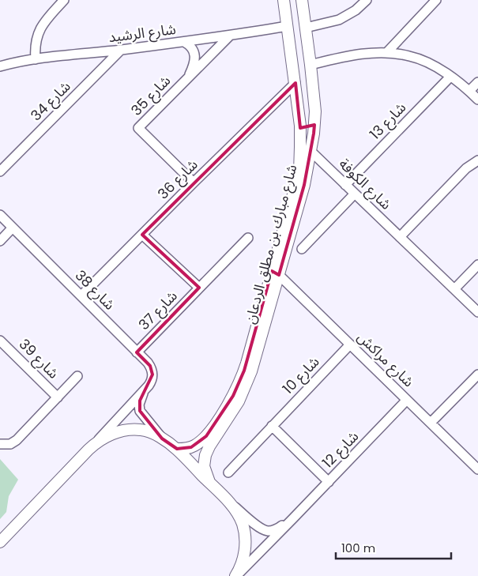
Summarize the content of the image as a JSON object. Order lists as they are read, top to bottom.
{
  "streets": {
    "street": [
      "شارع الرشيد",
      "شارع 35",
      "شارع 34",
      "شارع 13",
      "شارع 36",
      "شارع الكوفة",
      "شارع مبارك بن مطلق الردعان",
      "شارع 38",
      "شارع 37",
      "شارع 39",
      "شارع مراكش",
      "شارع 10",
      "شارع 12"
    ]
  },
  "crossings": [
    ["شارع الرشيد", "شارع 35"],
    ["شارع الرشيد", "شارع 34"],
    ["شارع الرشيد", "شارع مبارك بن مطلق الردعان"],
    ["شارع 35", "شارع 36"],
    ["شارع 13", "شارع الكوفة"],
    ["شارع 36", "شارع مبارك بن مطلق الردعان"],
    ["شارع 36", "شارع 38"],
    ["شارع الكوفة", "شارع مبارك بن مطلق الردعان"],
    ["شارع مبارك بن مطلق الردعان", "شارع مراكش"],
    ["شارع 38", "شارع 37"],
    ["شارع مراكش", "شارع 10"],
    ["شارع مراكش", "شارع 12"]
  ],
  "scale_bar": "100 m"
}
